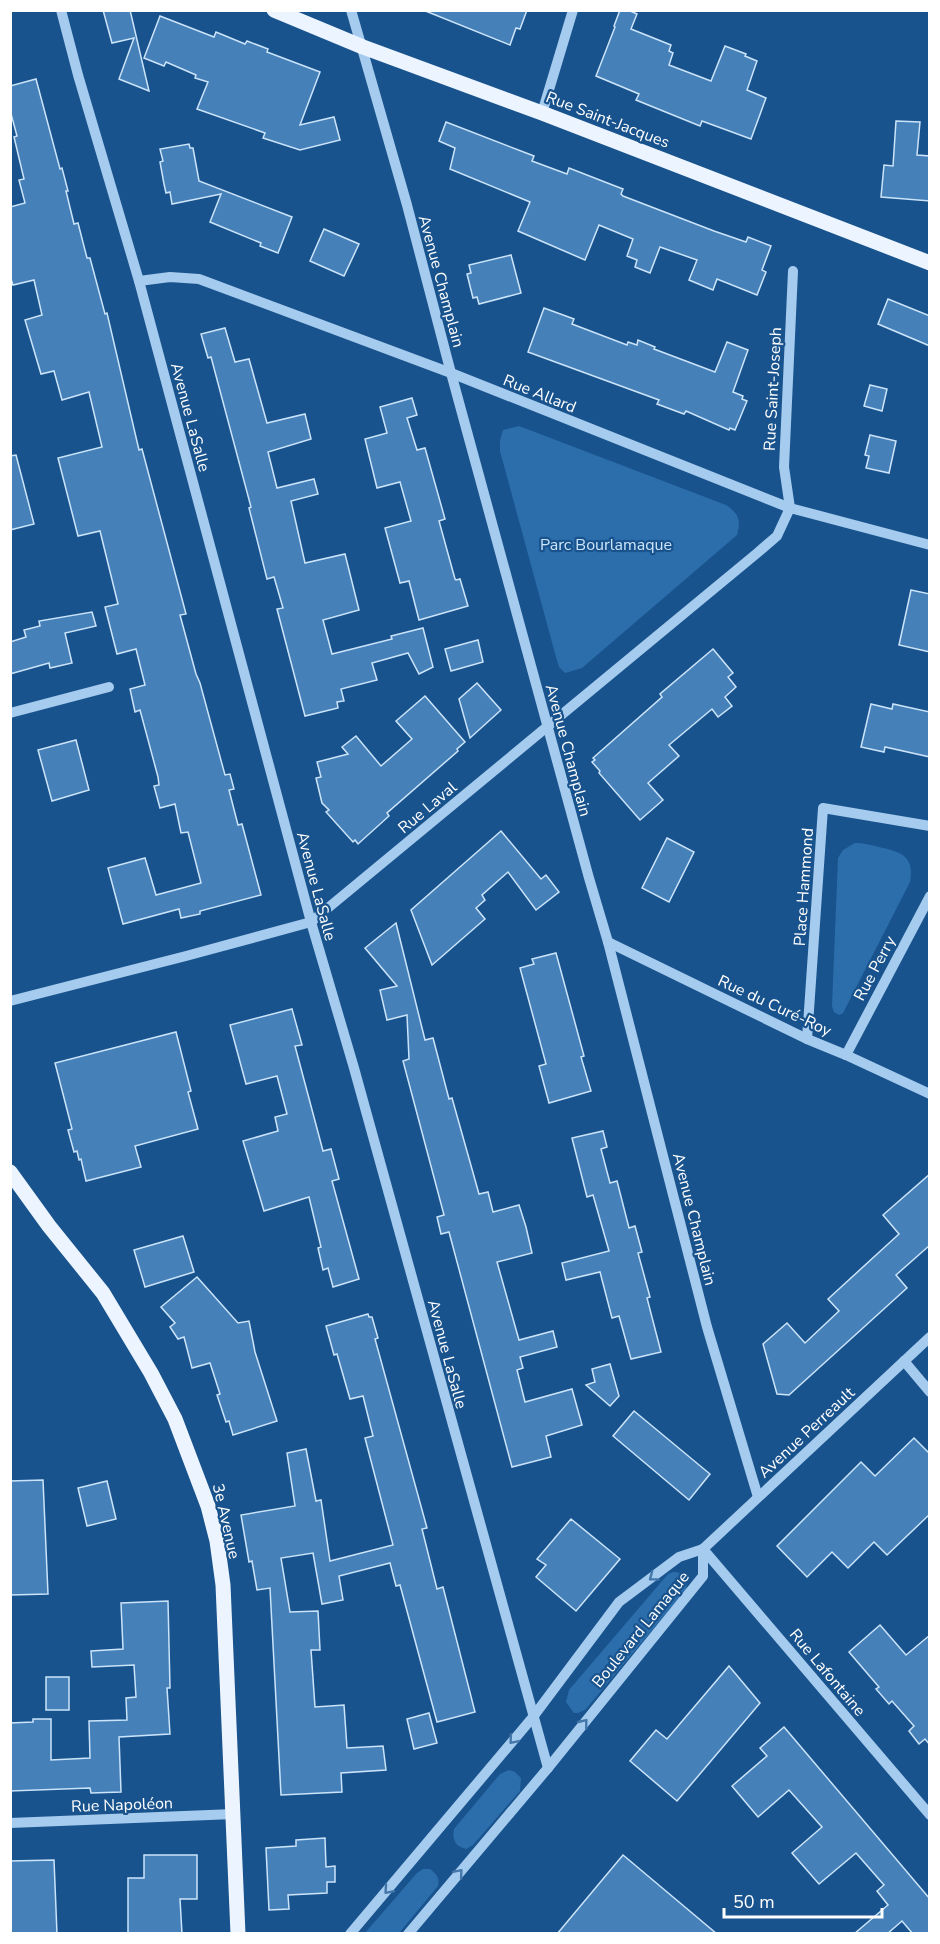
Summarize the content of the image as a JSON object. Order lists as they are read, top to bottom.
{
  "streets": {
    "main road": ["Rue Saint-Jacques", "3e Avenue"],
    "street": [
      "Avenue Champlain",
      "Rue Saint-Joseph",
      "Rue Allard",
      "Avenue LaSalle",
      "Rue Laval",
      "Place Hammond",
      "Rue Perry",
      "Rue du Curé-Roy",
      "Avenue Perreault",
      "Boulevard Lamaque",
      "Rue Lafontaine",
      "Rue Napoléon"
    ]
  },
  "crossings": [
    ["Rue Saint-Jacques", "Avenue Champlain"],
    ["Avenue Champlain", "Rue Allard"],
    ["Avenue Champlain", "Rue Laval"],
    ["Avenue Champlain", "Rue du Curé-Roy"],
    ["Avenue Champlain", "Avenue Perreault"],
    ["Rue Saint-Joseph", "Rue Allard"],
    ["Rue Saint-Joseph", "Rue Laval"],
    ["Rue Allard", "Avenue LaSalle"],
    ["Rue Allard", "Rue Laval"],
    ["Avenue LaSalle", "Rue Laval"],
    ["Avenue LaSalle", "Boulevard Lamaque"],
    ["Place Hammond", "Rue du Curé-Roy"],
    ["Rue Perry", "Rue du Curé-Roy"],
    ["Avenue Perreault", "Boulevard Lamaque"],
    ["Avenue Perreault", "Rue Lafontaine"],
    ["3e Avenue", "Rue Napoléon"],
    ["Boulevard Lamaque", "Rue Lafontaine"]
  ],
  "parks": ["Parc Bourlamaque"],
  "scale_bar": "50 m"
}
